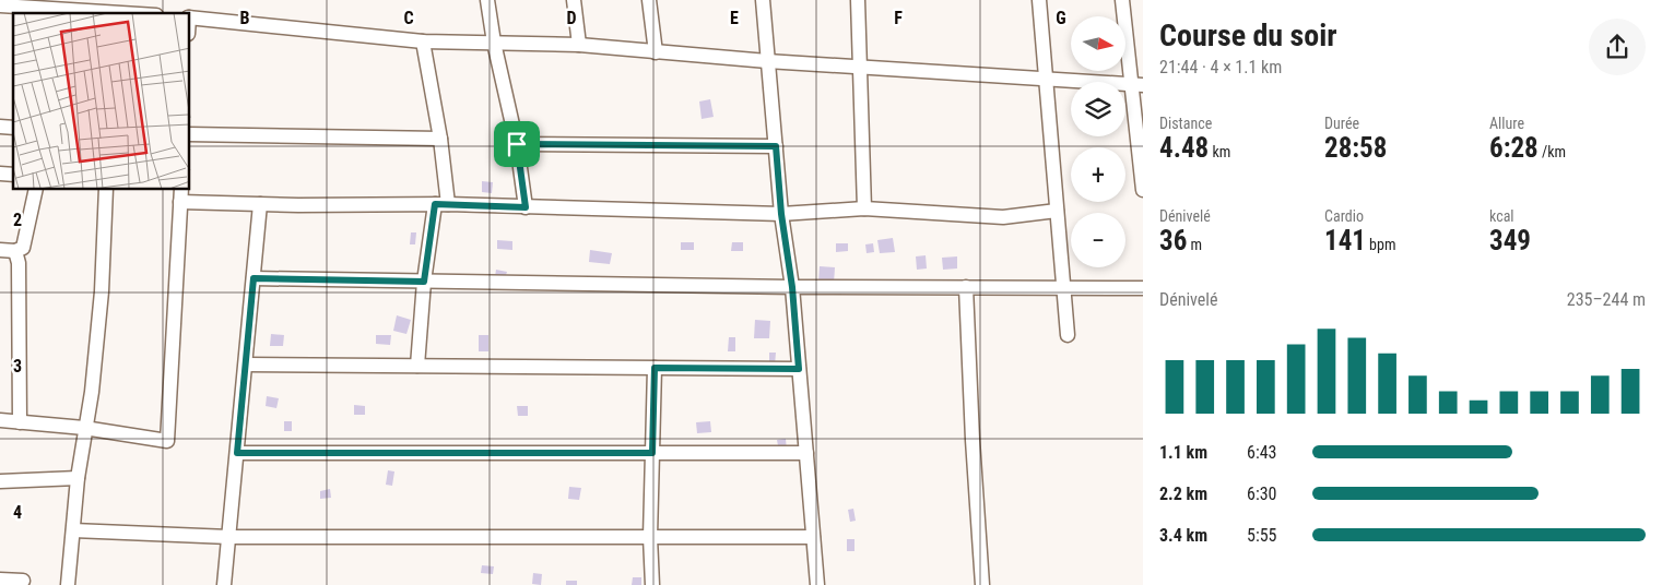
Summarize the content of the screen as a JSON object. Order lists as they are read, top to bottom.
{
  "north": "right",
  "page": {
    "heading": ["Course du soir", "21:44 · 4 × 1.1 km"],
    "map_buttons": ["+", "−"],
    "stats": [
      ["Distance", "4.48 km"],
      ["Durée", "28:58"],
      ["Allure", "6:28 /km"],
      ["Dénivelé", "36 m"],
      ["Cardio", "141 bpm"],
      ["kcal", "349"]
    ],
    "chart": ["Dénivelé", "235–244 m"],
    "list": [
      {
        "name": "1.1 km",
        "note": "6:43"
      },
      {
        "name": "2.2 km",
        "note": "6:30"
      },
      {
        "name": "3.4 km",
        "note": "5:55"
      }
    ]
  },
  "grid": {
    "columns": [
      "B",
      "C",
      "D",
      "E",
      "F",
      "G"
    ],
    "rows": ["2", "3", "4"]
  }
}
